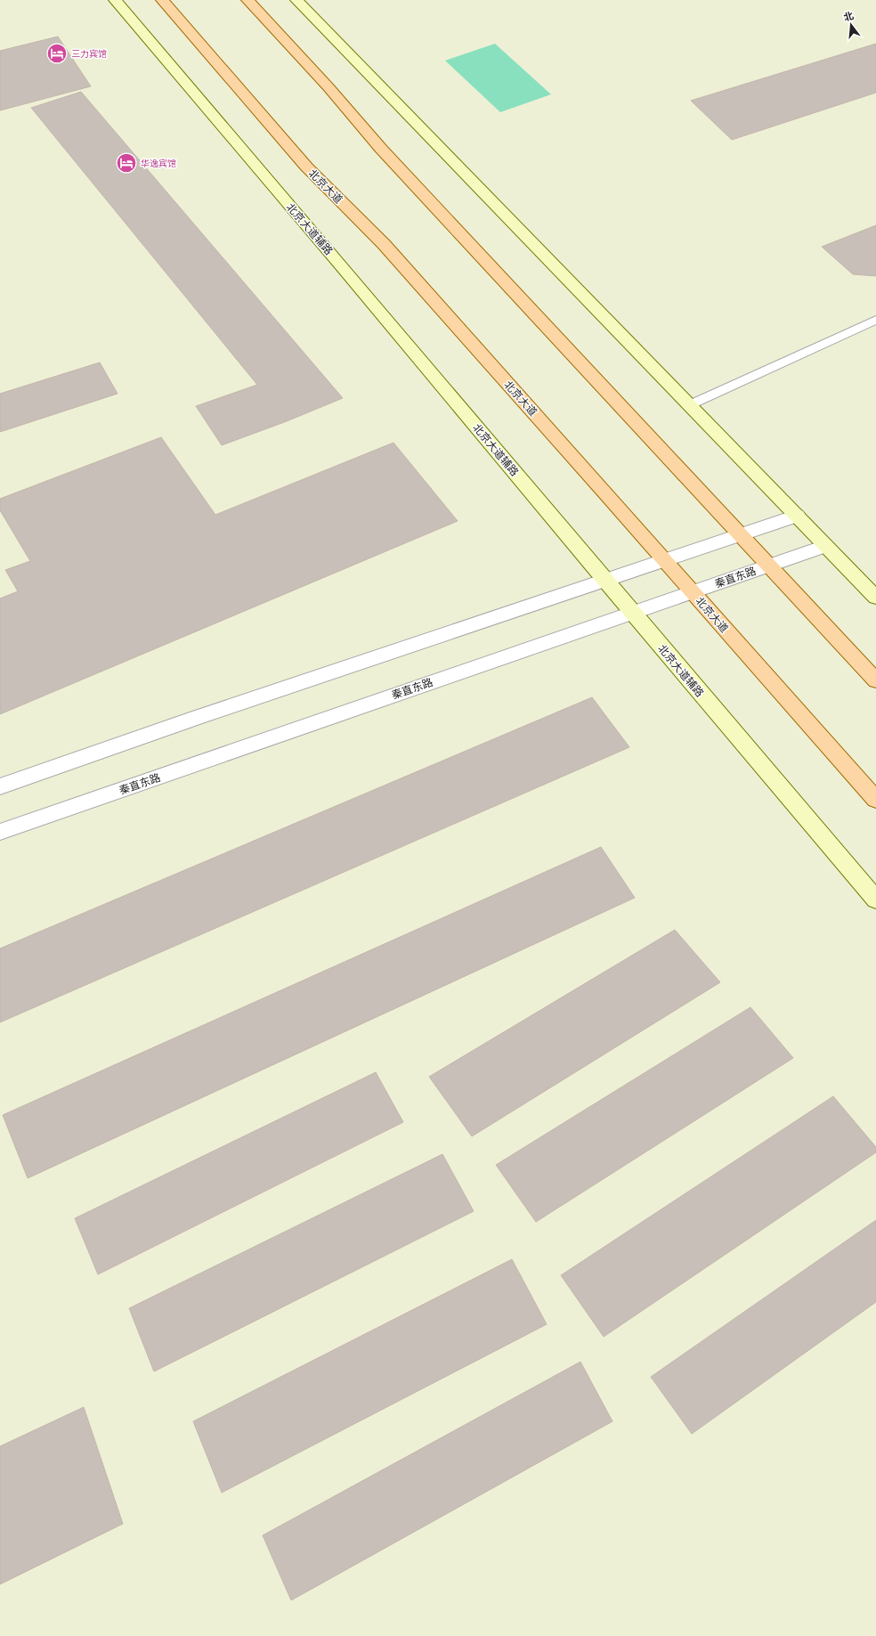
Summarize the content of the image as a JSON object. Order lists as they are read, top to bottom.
{
  "streets": {
    "main road": ["北京大道", "北京大道辅路"],
    "street": ["秦直东路"]
  },
  "crossings": [
    ["北京大道", "秦直东路"],
    ["北京大道辅路", "秦直东路"]
  ],
  "places": {
    "hotel": ["三力宾馆", "华逸宾馆"]
  },
  "north": "top"
}
